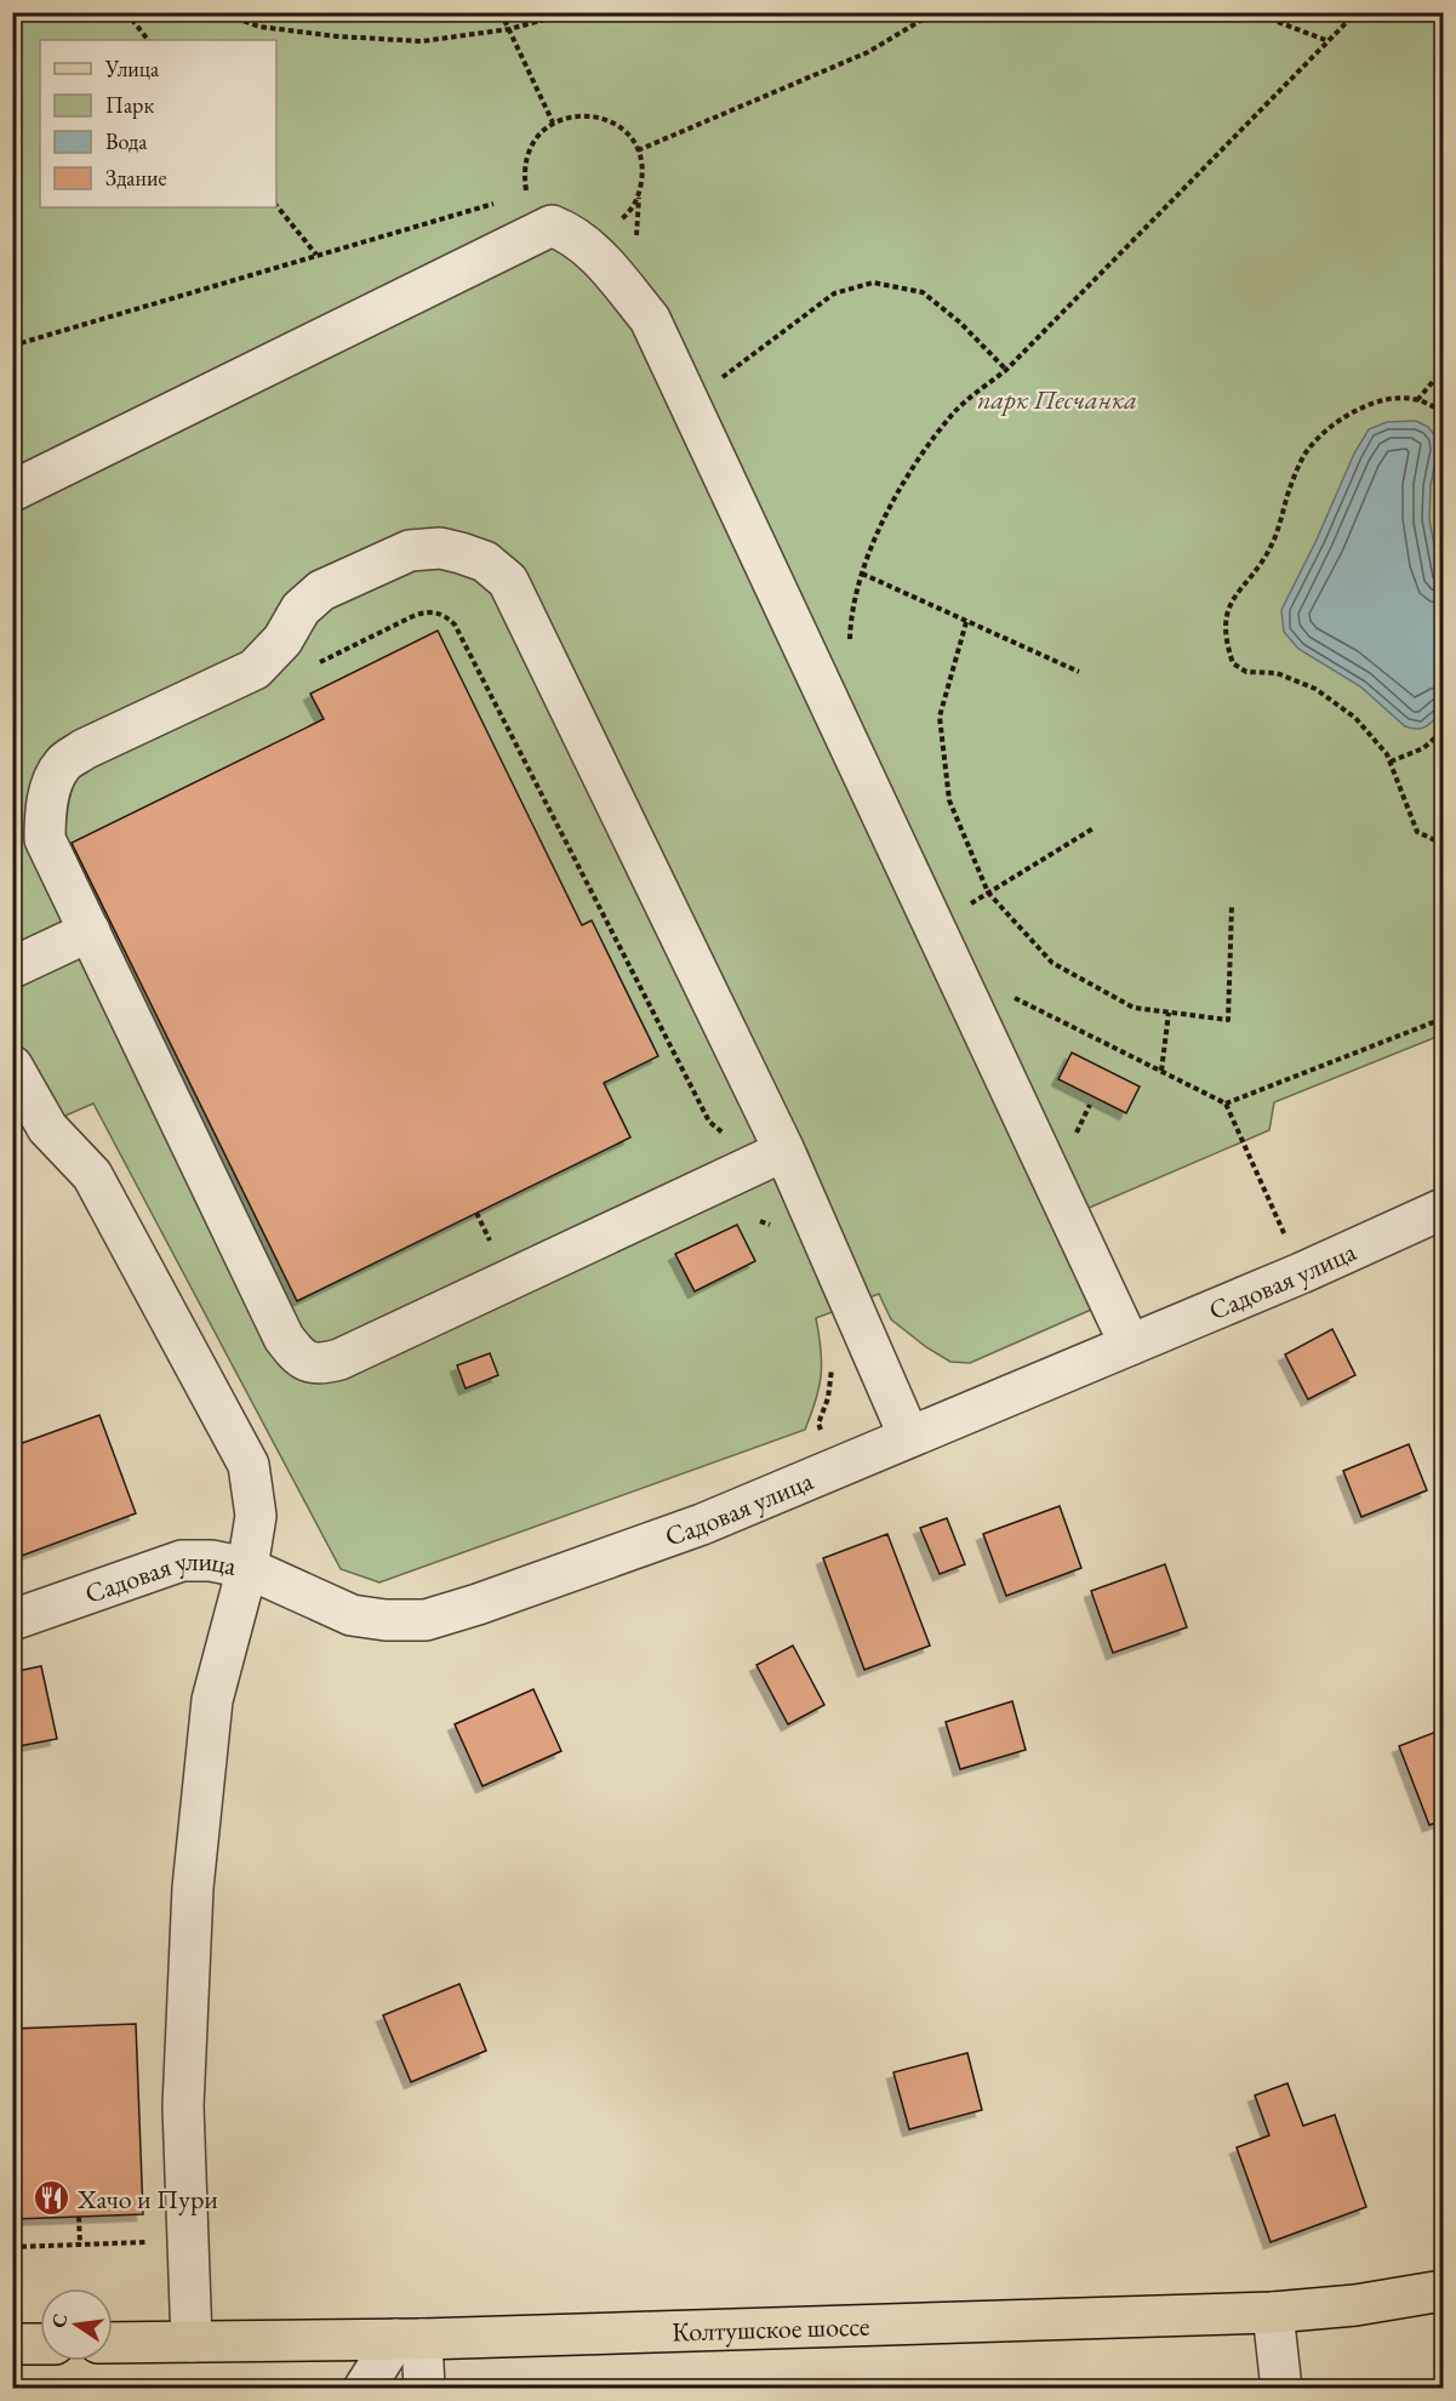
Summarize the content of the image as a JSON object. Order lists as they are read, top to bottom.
{
  "streets": {
    "main road": ["Колтушское шоссе"],
    "street": ["Садовая улица"]
  },
  "parks": ["парк Песчанка"],
  "places": {
    "restaurant": ["Хачо и Пури"]
  },
  "legend": [
    "Улица",
    "Парк",
    "Вода",
    "Здание"
  ],
  "north": "left"
}
